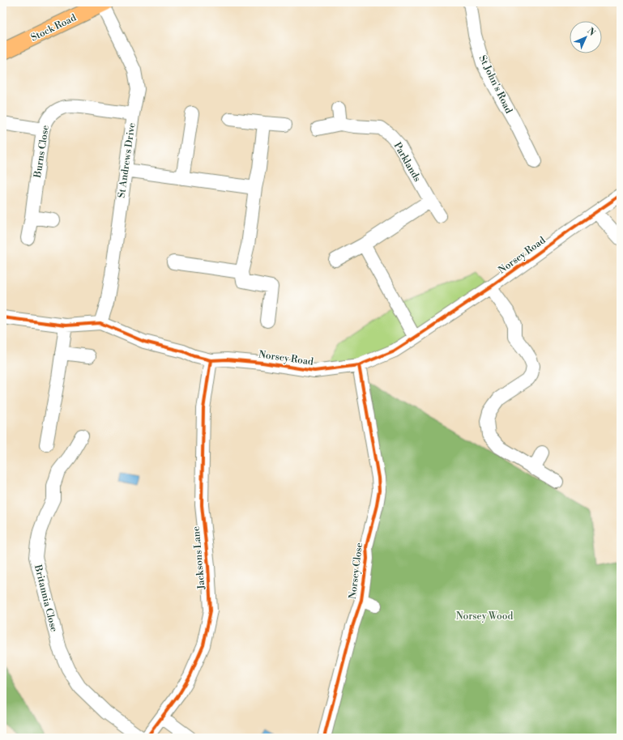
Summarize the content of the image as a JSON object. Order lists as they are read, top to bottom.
{
  "streets": {
    "main road": ["Stock Road"],
    "street": [
      "St John's Road",
      "Burns Close",
      "St Andrews Drive",
      "Parklands",
      "Norsey Road",
      "Jacksons Lane",
      "Norsey Close",
      "Britannia Close"
    ]
  },
  "crossings": [
    ["Stock Road", "St Andrews Drive"],
    ["Burns Close", "St Andrews Drive"],
    ["St Andrews Drive", "Norsey Road"],
    ["Norsey Road", "Jacksons Lane"],
    ["Norsey Road", "Norsey Close"]
  ],
  "parks": ["Norsey Wood"],
  "north": "top right"
}
